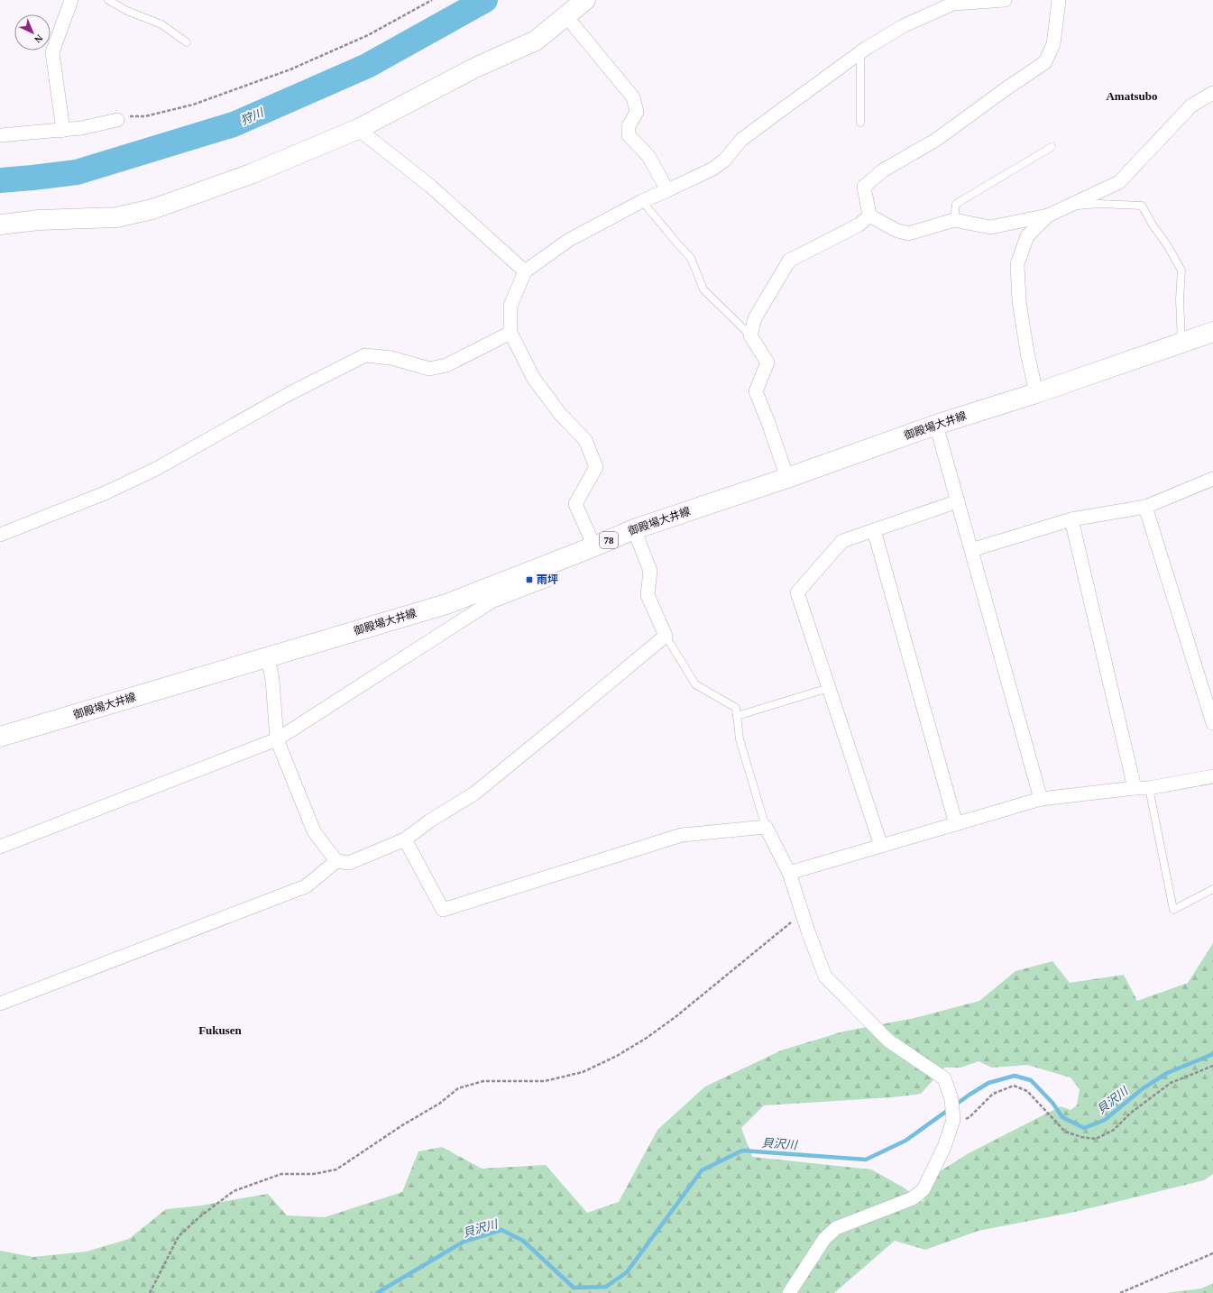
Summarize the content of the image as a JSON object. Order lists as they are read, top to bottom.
{
  "streets": {
    "main road": ["御殿場大井線", "78"]
  },
  "districts": ["Amatsubo", "Fukusen"],
  "water": ["狩川", "貝沢川"],
  "places": {
    "transit": ["雨坪"]
  },
  "north": "bottom right"
}
